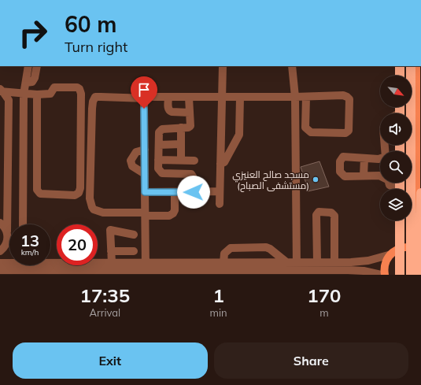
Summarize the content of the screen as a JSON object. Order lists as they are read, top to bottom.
{
  "places": ["مسجد صالح العنيزي (مستشفى الصباح)"],
  "north": "bottom right",
  "page": {
    "turn": ["60 m", "Turn right"],
    "speed": "13 km/h",
    "limit": "20",
    "eta": [
      "17:35",
      "Arrival",
      "1",
      "min",
      "170",
      "m"
    ],
    "buttons": ["Exit", "Share"]
  }
}
